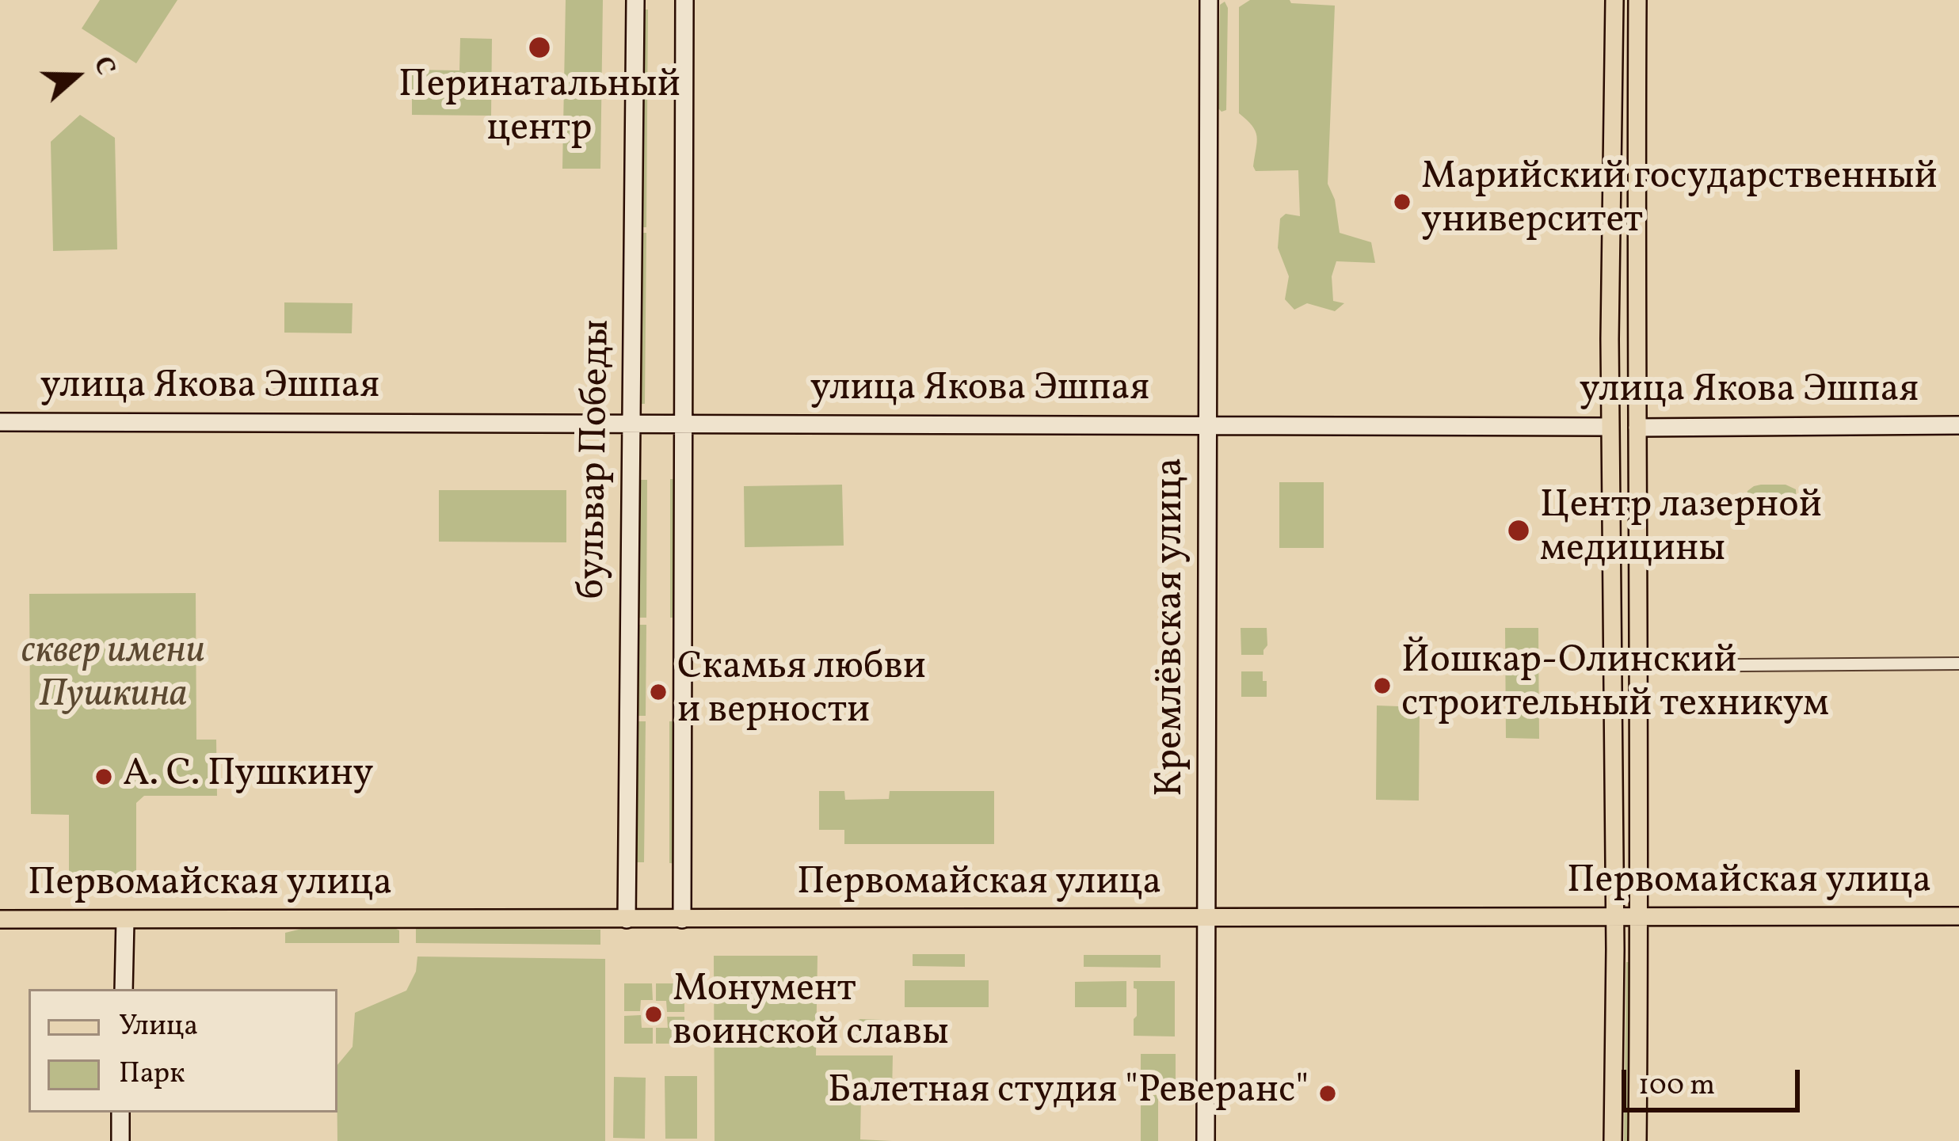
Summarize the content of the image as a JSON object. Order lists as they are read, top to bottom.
{
  "streets": {
    "main road": ["улица Якова Эшпая", "Первомайская улица"],
    "street": ["бульвар Победы", "Кремлёвская улица"]
  },
  "crossings": [
    ["улица Якова Эшпая", "бульвар Победы"],
    ["улица Якова Эшпая", "Кремлёвская улица"],
    ["бульвар Победы", "Первомайская улица"],
    ["Кремлёвская улица", "Первомайская улица"]
  ],
  "parks": ["сквер имени Пушкина"],
  "places": [
    "Перинатальный центр",
    "Марийский государственный университет",
    "Центр лазерной медицины",
    "Йошкар-Олинский строительный техникум",
    "Скамья любви и верности",
    "А. С. Пушкину",
    "Монумент воинской славы",
    "Балетная студия \"Реверанс\""
  ],
  "legend": ["Улица", "Парк"],
  "scale_bar": "100 m",
  "north": "right"
}
